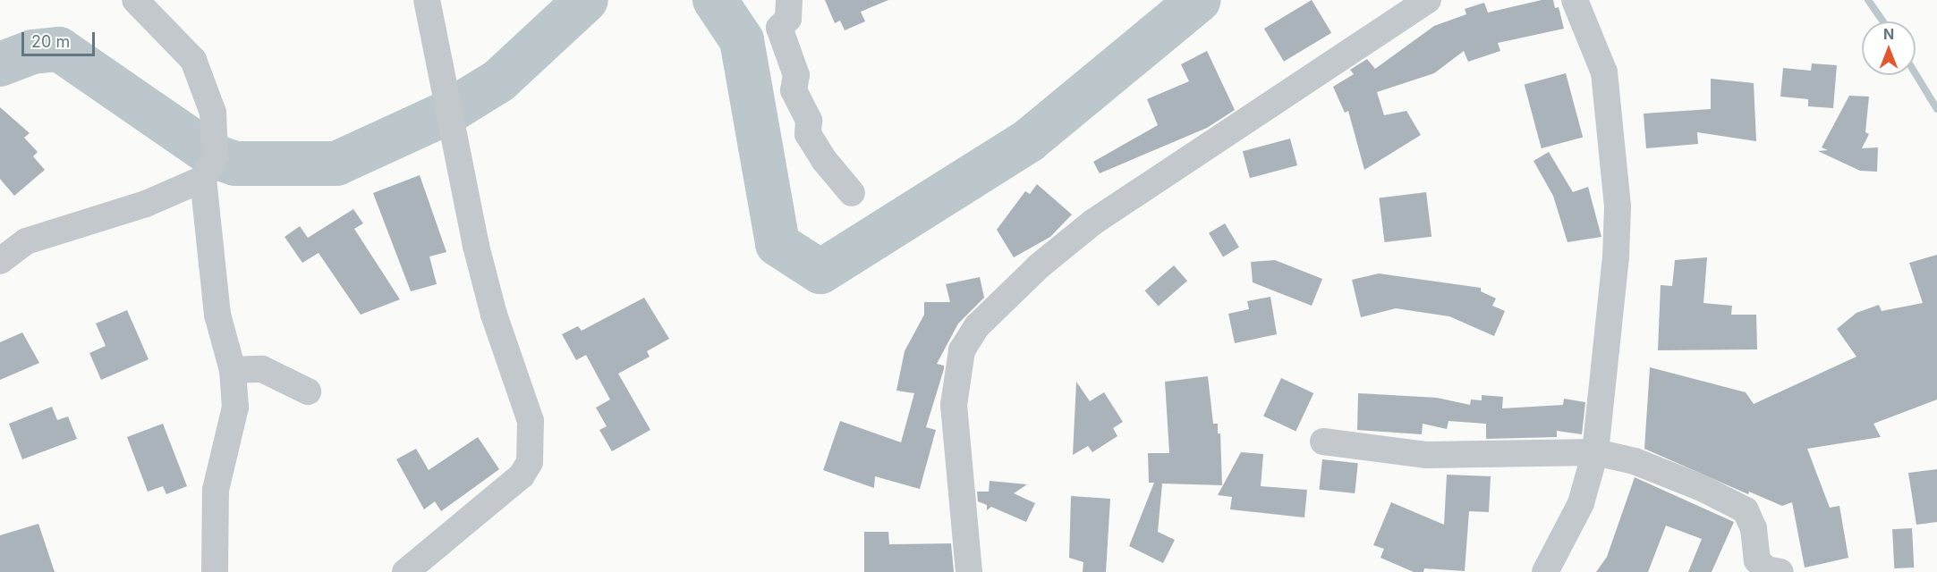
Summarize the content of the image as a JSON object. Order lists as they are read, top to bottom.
{
  "scale_bar": "20 m",
  "north": "top"
}
